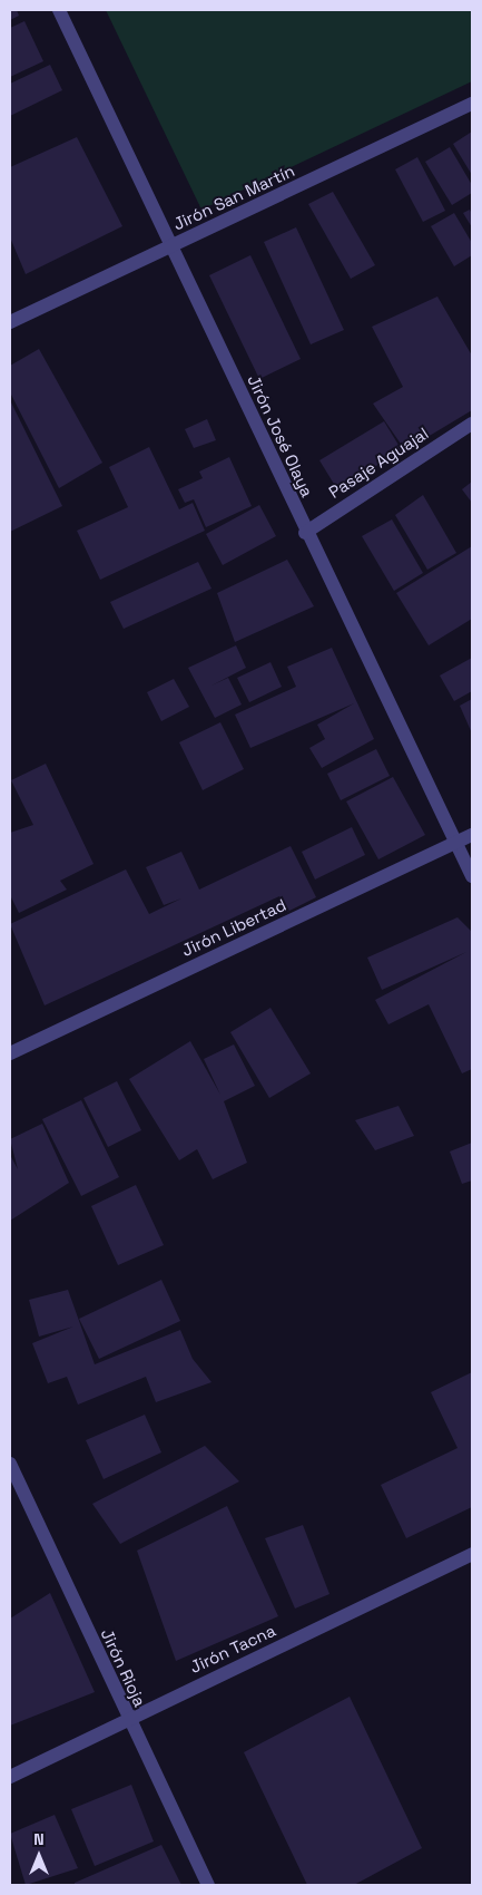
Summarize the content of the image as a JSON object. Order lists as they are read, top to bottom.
{
  "streets": {
    "street": [
      "Jirón San Martín",
      "Jirón José Olaya",
      "Pasaje Aguajal",
      "Jirón Libertad",
      "Jirón Tacna",
      "Jirón Rioja"
    ]
  },
  "crossings": [
    ["Jirón San Martín", "Jirón José Olaya"],
    ["Jirón José Olaya", "Pasaje Aguajal"],
    ["Jirón José Olaya", "Jirón Libertad"],
    ["Jirón Tacna", "Jirón Rioja"]
  ],
  "north": "top"
}
